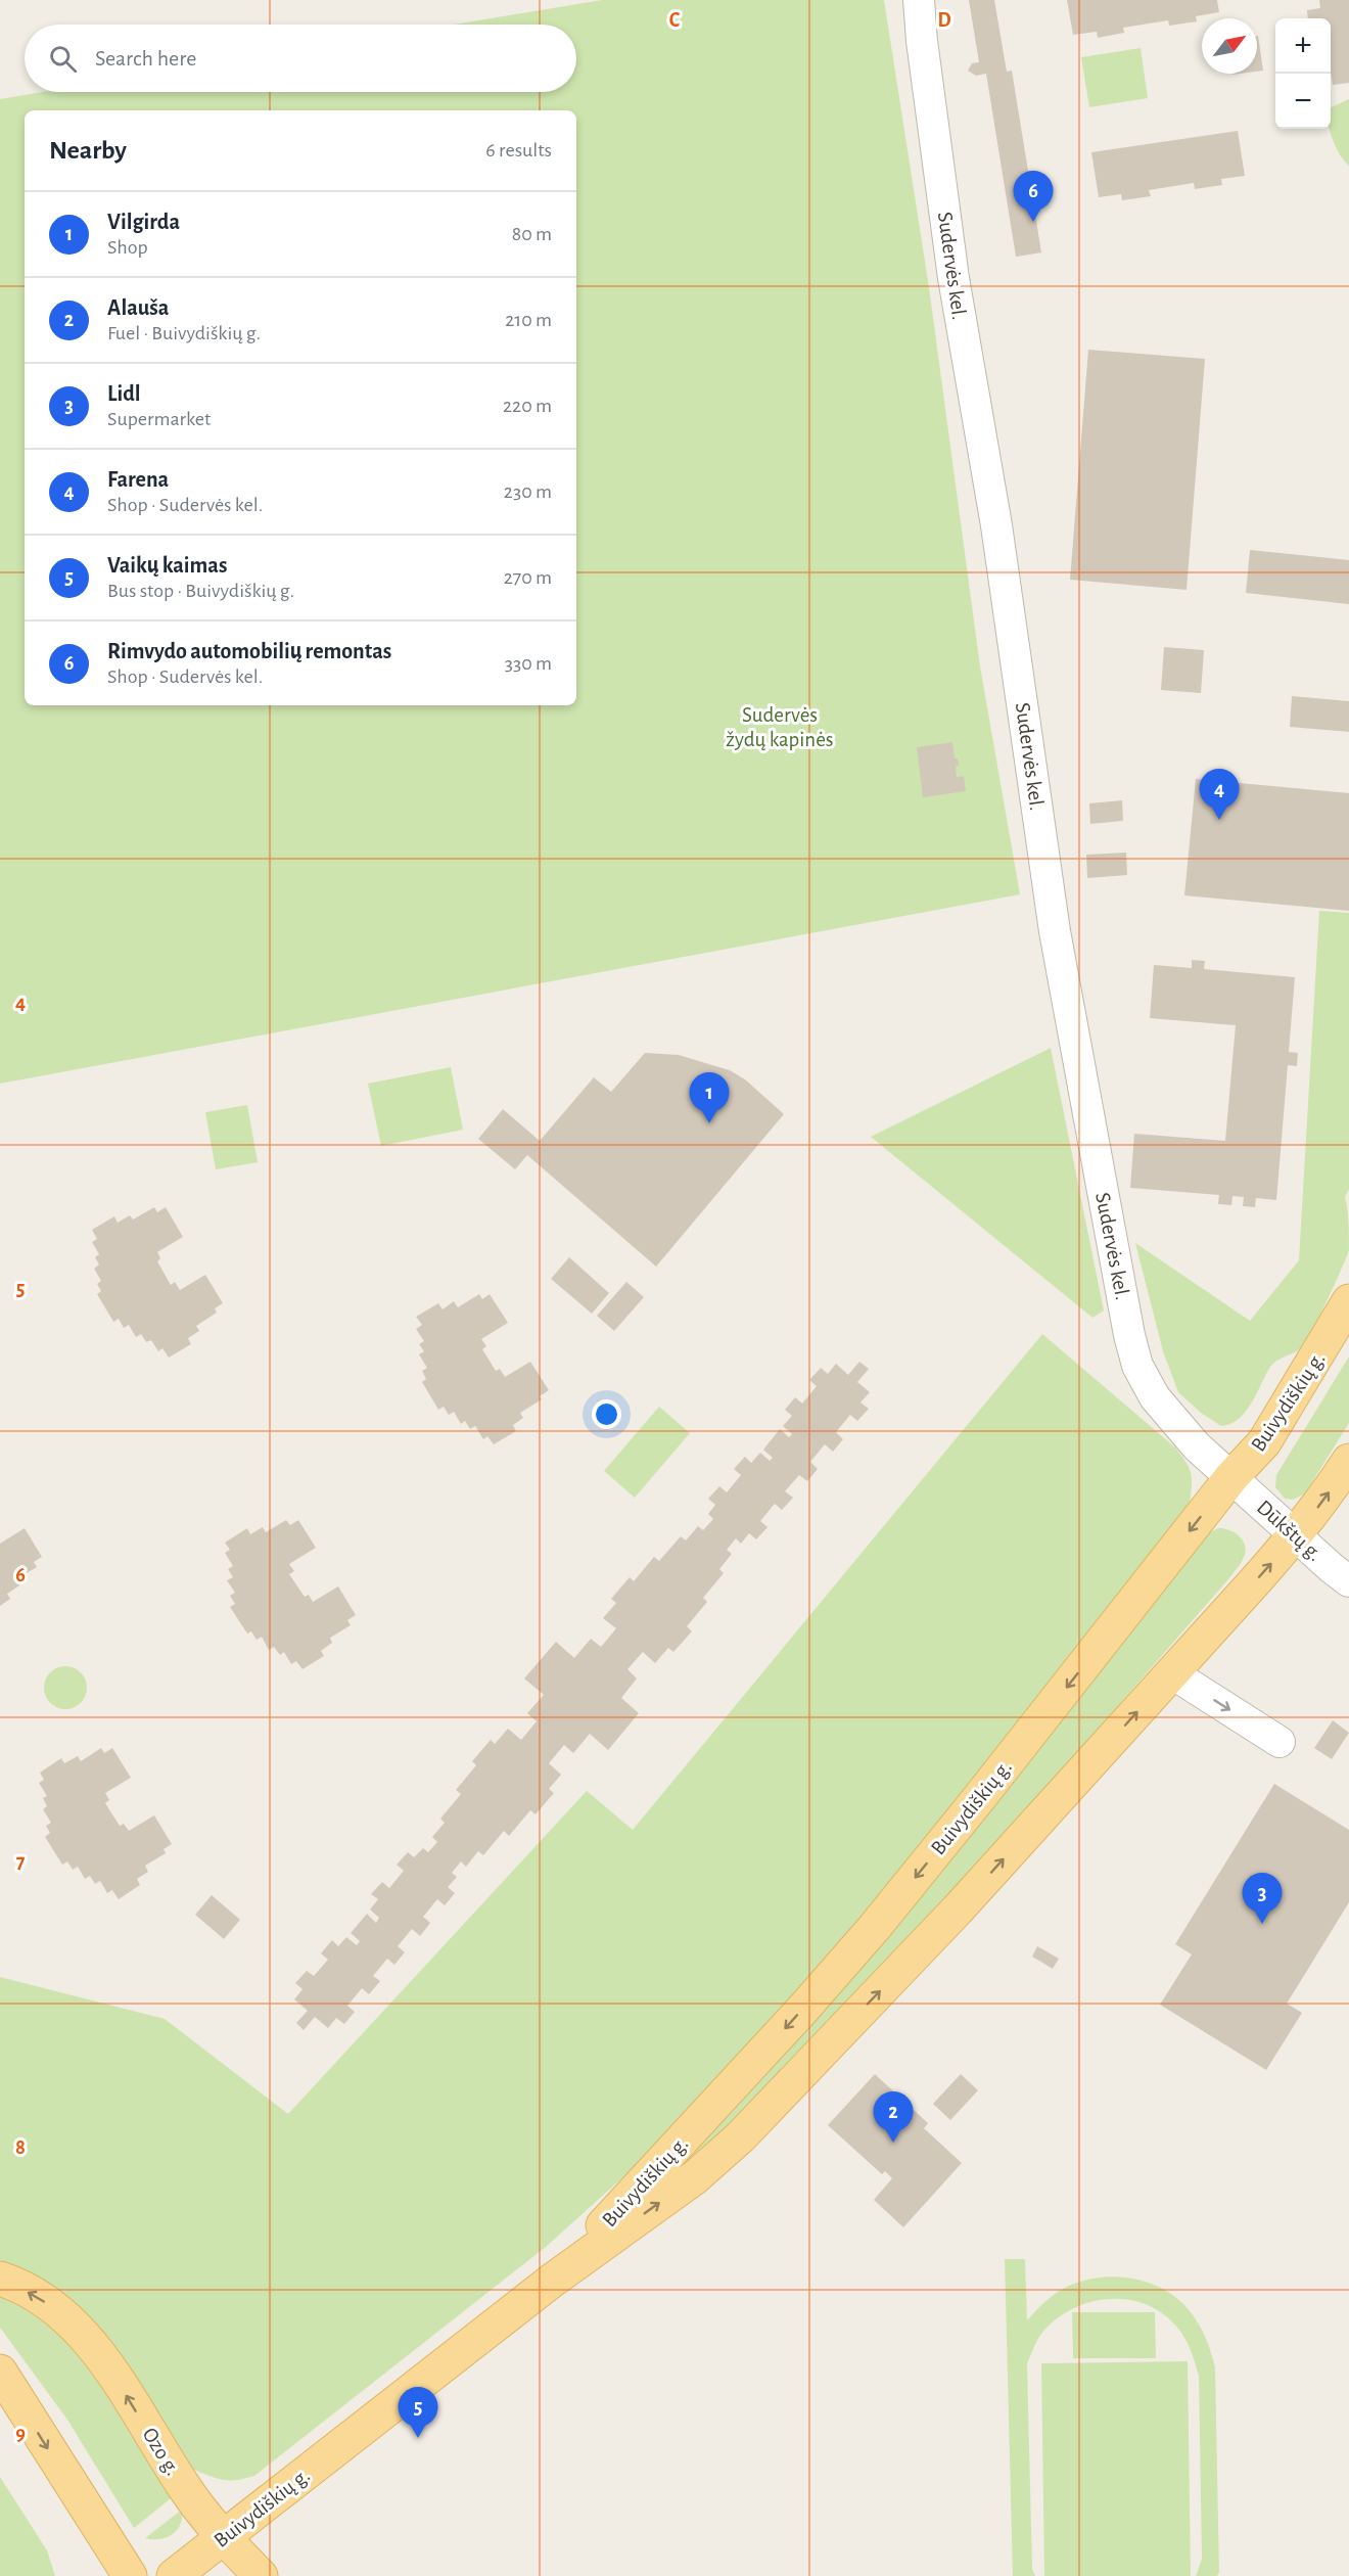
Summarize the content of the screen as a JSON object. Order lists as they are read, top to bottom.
{
  "streets": {
    "main road": ["Buivydiškių g.", "Ozo g."],
    "street": ["Sudervės kel.", "Dūkštų g."]
  },
  "crossings": [
    ["Sudervės kel.", "Buivydiškių g."],
    ["Sudervės kel.", "Dūkštų g."],
    ["Buivydiškių g.", "Dūkštų g."],
    ["Buivydiškių g.", "Ozo g."]
  ],
  "parks": ["Sudervės žydų kapinės"],
  "north": "top right",
  "page": {
    "map_buttons": ["+", "−"],
    "search": "Search here",
    "heading": ["Nearby", "6 results"],
    "pins": [
      "6",
      "4",
      "1",
      "3",
      "2",
      "5"
    ],
    "list": [
      {
        "mark": "1",
        "name": "Vilgirda",
        "note": "Shop",
        "value": "80 m"
      },
      {
        "mark": "2",
        "name": "Alauša",
        "note": "Fuel · Buivydiškių g.",
        "value": "210 m"
      },
      {
        "mark": "3",
        "name": "Lidl",
        "note": "Supermarket",
        "value": "220 m"
      },
      {
        "mark": "4",
        "name": "Farena",
        "note": "Shop · Sudervės kel.",
        "value": "230 m"
      },
      {
        "mark": "5",
        "name": "Vaikų kaimas",
        "note": "Bus stop · Buivydiškių g.",
        "value": "270 m"
      },
      {
        "mark": "6",
        "name": "Rimvydo automobilių remontas",
        "note": "Shop · Sudervės kel.",
        "value": "330 m"
      }
    ]
  },
  "grid": {
    "columns": ["C", "D"],
    "rows": [
      "4",
      "5",
      "6",
      "7",
      "8",
      "9"
    ]
  }
}
